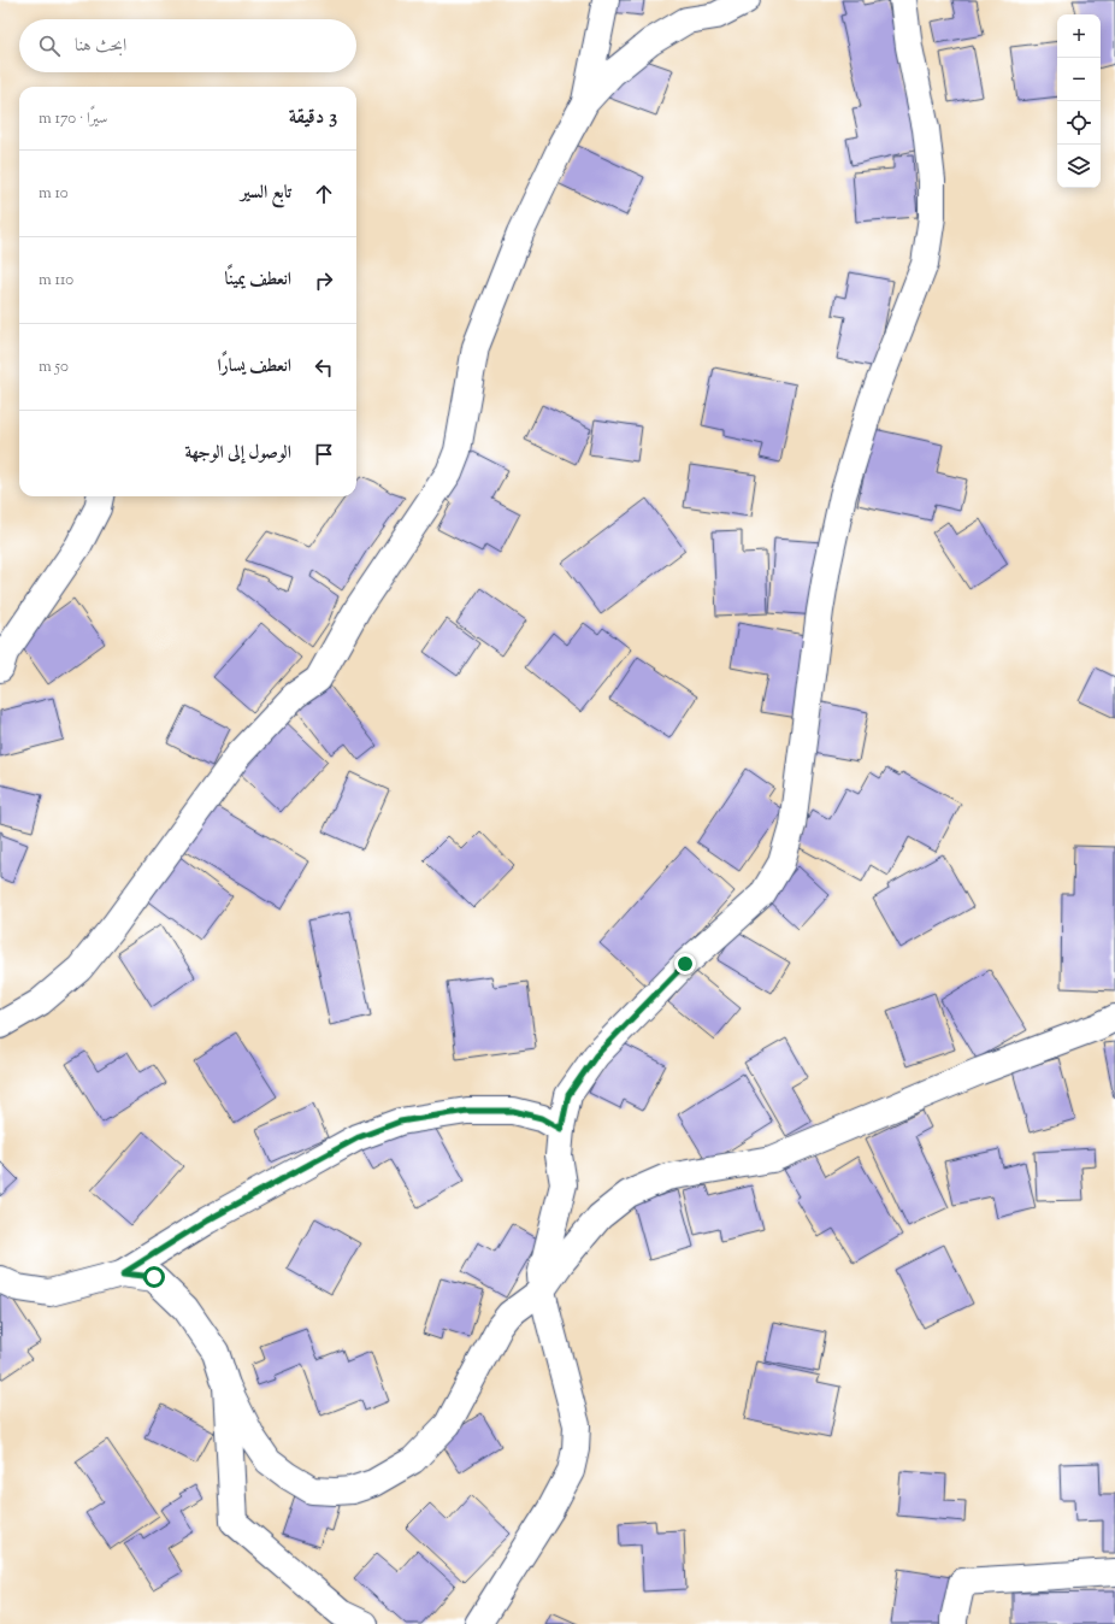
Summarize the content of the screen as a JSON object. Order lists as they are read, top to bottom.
{
  "page": {
    "map_buttons": ["+", "−"],
    "search": "ابحث هنا",
    "heading": ["3 دقيقة", "سيرًا · 170 m"],
    "list": [
      ["تابع السير", "10 m"],
      ["انعطف يمينًا", "110 m"],
      ["انعطف يسارًا", "50 m"],
      "الوصول إلى الوجهة"
    ]
  }
}
